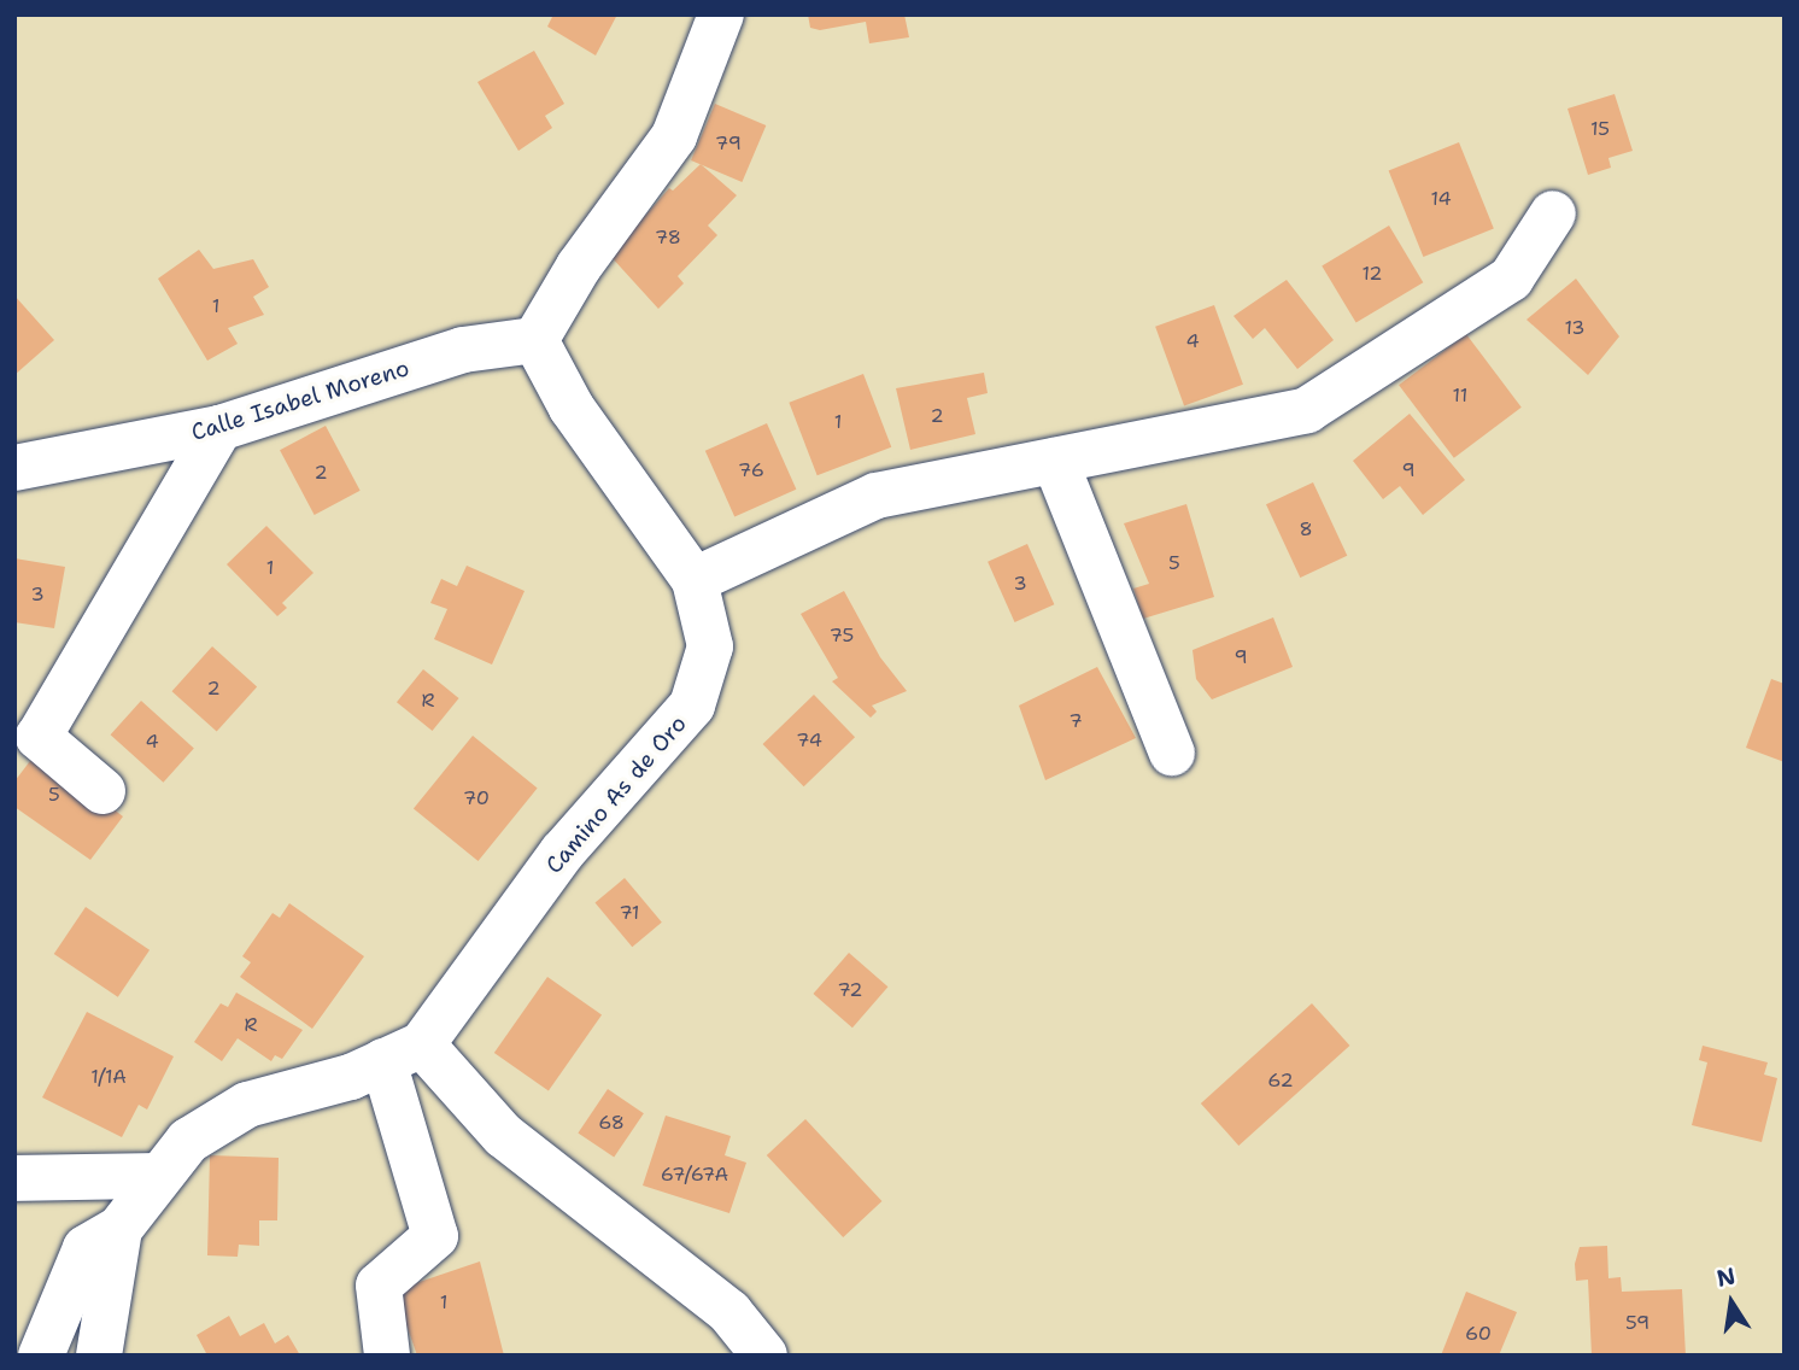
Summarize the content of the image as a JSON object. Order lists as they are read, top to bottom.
{
  "streets": {
    "street": ["Calle Isabel Moreno", "Camino As de Oro"]
  },
  "crossings": [
    ["Calle Isabel Moreno", "Camino As de Oro"]
  ],
  "house_numbers": [
    "15",
    "79",
    "14",
    "78",
    "12",
    "1",
    "13",
    "4",
    "11",
    "2",
    "1",
    "76",
    "9",
    "2",
    "8",
    "5",
    "1",
    "3",
    "3",
    "75",
    "9",
    "2",
    "R",
    "7",
    "74",
    "4",
    "5",
    "70",
    "71",
    "72",
    "R",
    "1/1A",
    "62",
    "68",
    "67/67A",
    "1",
    "59",
    "60"
  ],
  "north": "top"
}
